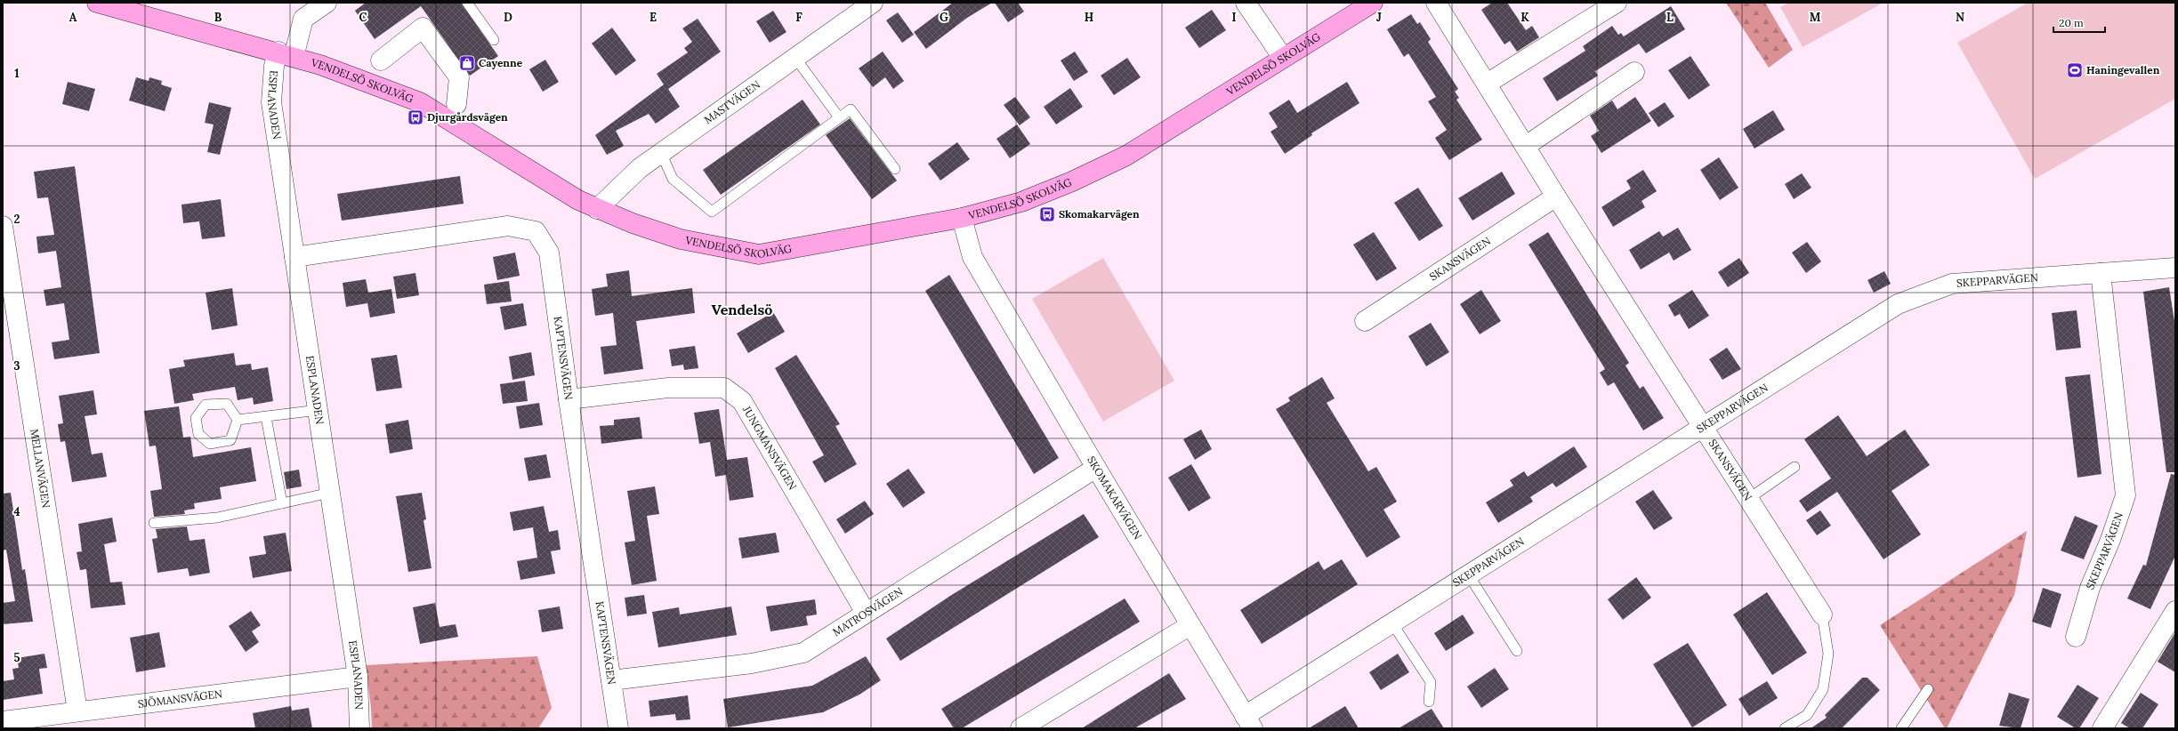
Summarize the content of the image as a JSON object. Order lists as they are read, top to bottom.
{
  "streets": {
    "street": [
      "VENDELSÖ SKOLVÄG",
      "MASTVÄGEN",
      "ESPLANADEN",
      "SKANSVÄGEN",
      "SKEPPARVÄGEN",
      "KAPTENSVÄGEN",
      "JUNGMANSVÄGEN",
      "MELLANVÄGEN",
      "SKOMAKARVÄGEN",
      "MATROSVÄGEN",
      "SJÖMANSVÄGEN"
    ]
  },
  "crossings": [
    ["VENDELSÖ SKOLVÄG", "MASTVÄGEN"],
    ["VENDELSÖ SKOLVÄG", "ESPLANADEN"],
    ["VENDELSÖ SKOLVÄG", "SKOMAKARVÄGEN"],
    ["ESPLANADEN", "KAPTENSVÄGEN"],
    ["ESPLANADEN", "SJÖMANSVÄGEN"],
    ["SKANSVÄGEN", "SKEPPARVÄGEN"],
    ["SKEPPARVÄGEN", "SKOMAKARVÄGEN"],
    ["KAPTENSVÄGEN", "JUNGMANSVÄGEN"],
    ["KAPTENSVÄGEN", "MATROSVÄGEN"],
    ["JUNGMANSVÄGEN", "MATROSVÄGEN"],
    ["MELLANVÄGEN", "SJÖMANSVÄGEN"],
    ["SKOMAKARVÄGEN", "MATROSVÄGEN"]
  ],
  "districts": ["Vendelsö"],
  "places": {
    "shop": ["Cayenne"],
    "sports": ["Haningevallen"],
    "bus stop": ["Djurgårdsvägen", "Skomakarvägen"]
  },
  "scale_bar": "20 m",
  "grid": {
    "columns": [
      "A",
      "B",
      "C",
      "D",
      "E",
      "F",
      "G",
      "H",
      "I",
      "J",
      "K",
      "L",
      "M",
      "N"
    ],
    "rows": [
      "1",
      "2",
      "3",
      "4",
      "5"
    ]
  }
}
